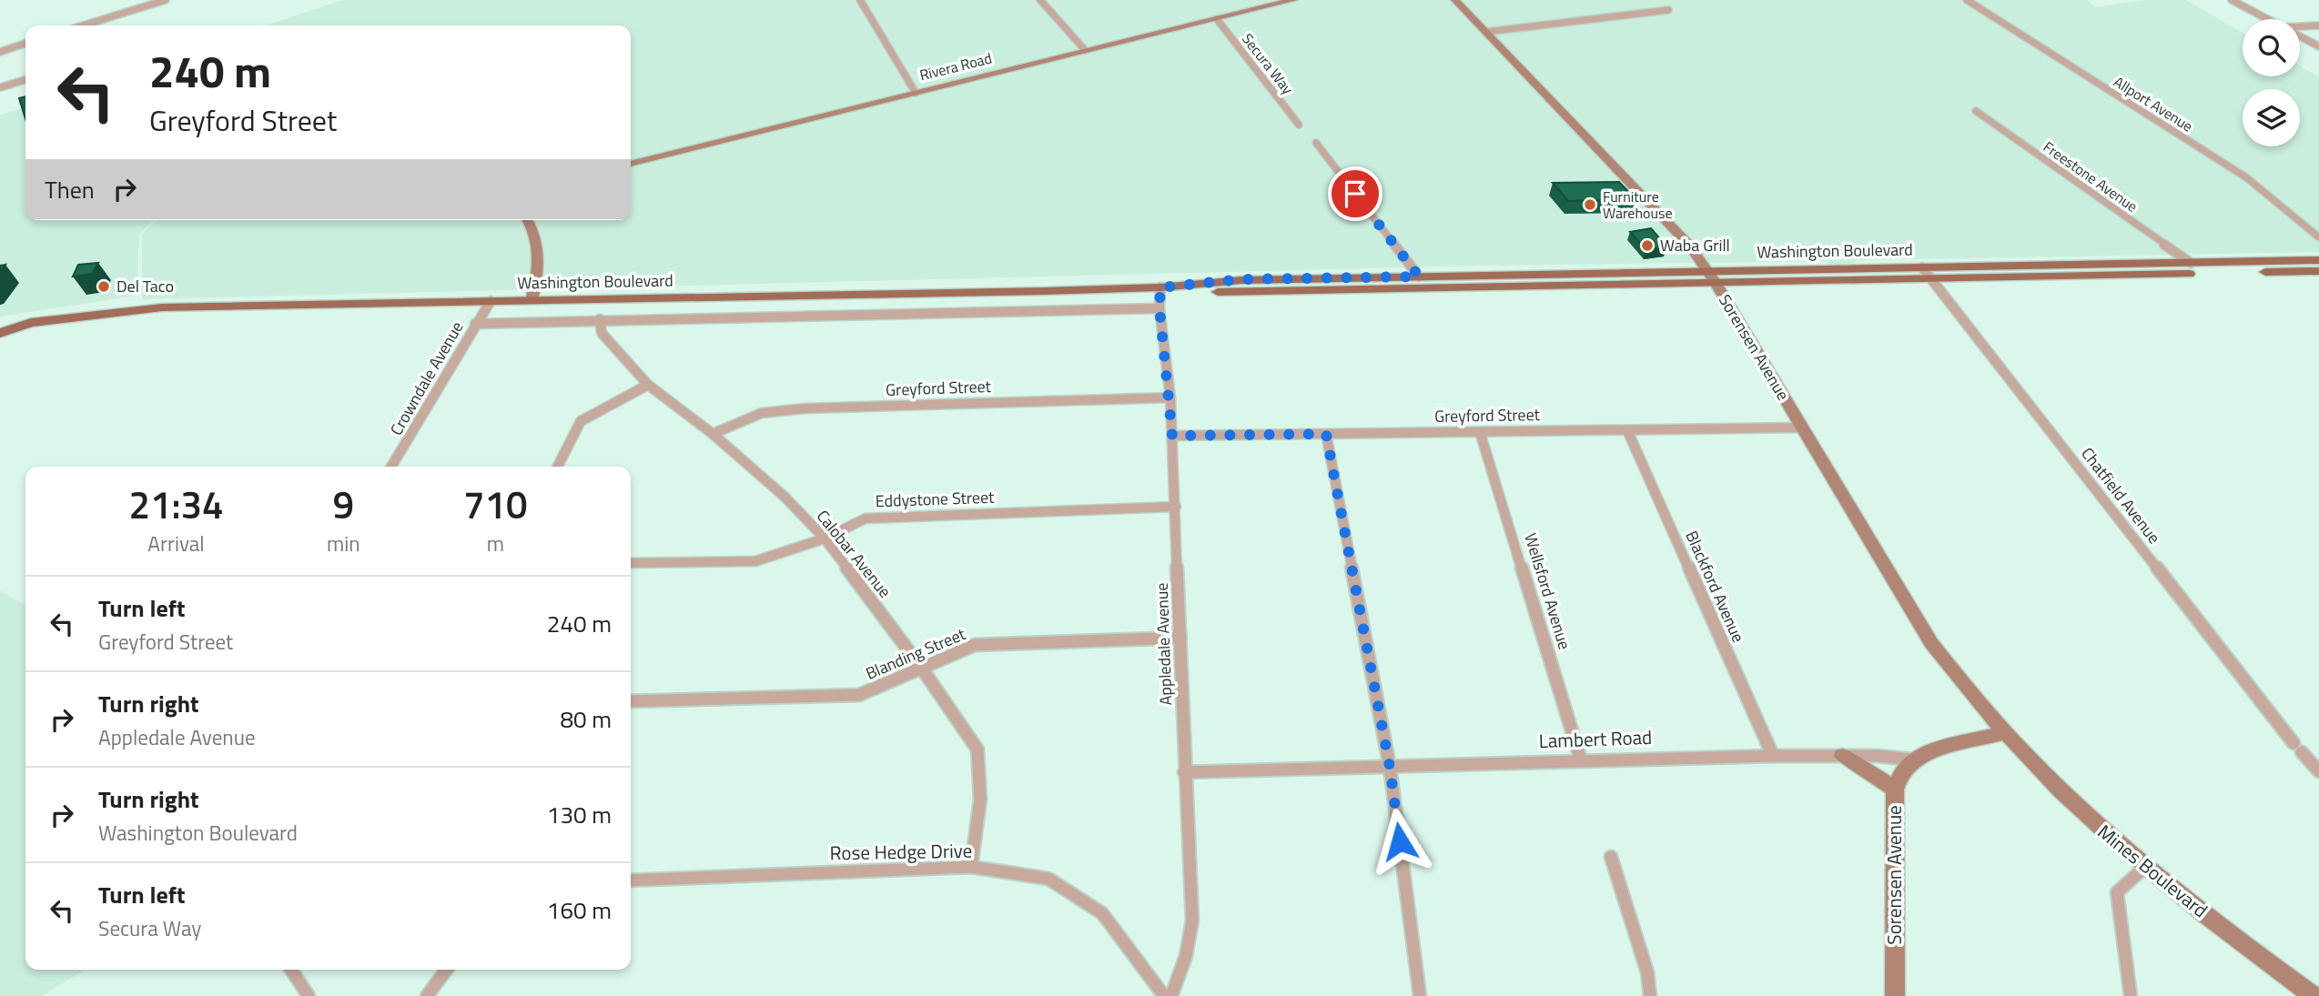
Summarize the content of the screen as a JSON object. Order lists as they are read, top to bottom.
{
  "streets": {
    "main road": ["Washington Boulevard"],
    "street": [
      "Secura Way",
      "Rivera Road",
      "Allport Avenue",
      "Freestone Avenue",
      "Sorensen Avenue",
      "Crowndale Avenue",
      "Greyford Street",
      "Chatfield Avenue",
      "Eddystone Street",
      "Calobar Avenue",
      "Blackford Avenue",
      "Wellsford Avenue",
      "Appledale Avenue",
      "Blanding Street",
      "Lambert Road",
      "Rose Hedge Drive",
      "Mines Boulevard"
    ]
  },
  "crossings": [
    ["Secura Way", "Rivera Road"],
    ["Freestone Avenue", "Washington Boulevard"],
    ["Washington Boulevard", "Sorensen Avenue"],
    ["Washington Boulevard", "Crowndale Avenue"],
    ["Washington Boulevard", "Chatfield Avenue"],
    ["Washington Boulevard", "Appledale Avenue"],
    ["Sorensen Avenue", "Greyford Street"],
    ["Sorensen Avenue", "Lambert Road"],
    ["Sorensen Avenue", "Mines Boulevard"],
    ["Greyford Street", "Calobar Avenue"],
    ["Greyford Street", "Blackford Avenue"],
    ["Greyford Street", "Wellsford Avenue"],
    ["Greyford Street", "Appledale Avenue"],
    ["Eddystone Street", "Calobar Avenue"],
    ["Eddystone Street", "Appledale Avenue"],
    ["Calobar Avenue", "Blanding Street"],
    ["Calobar Avenue", "Rose Hedge Drive"],
    ["Blackford Avenue", "Lambert Road"],
    ["Wellsford Avenue", "Lambert Road"],
    ["Appledale Avenue", "Blanding Street"],
    ["Appledale Avenue", "Lambert Road"],
    ["Lambert Road", "Mines Boulevard"]
  ],
  "places": ["Furniture Warehouse", "Waba Grill", "Del Taco"],
  "page": {
    "turn": ["240 m", "Greyford Street"],
    "then": "Then",
    "eta": [
      "21:34",
      "Arrival",
      "9",
      "min",
      "710",
      "m"
    ],
    "list": [
      {
        "name": "Turn left",
        "note": "Greyford Street",
        "value": "240 m"
      },
      {
        "name": "Turn right",
        "note": "Appledale Avenue",
        "value": "80 m"
      },
      {
        "name": "Turn right",
        "note": "Washington Boulevard",
        "value": "130 m"
      },
      {
        "name": "Turn left",
        "note": "Secura Way",
        "value": "160 m"
      }
    ]
  }
}
